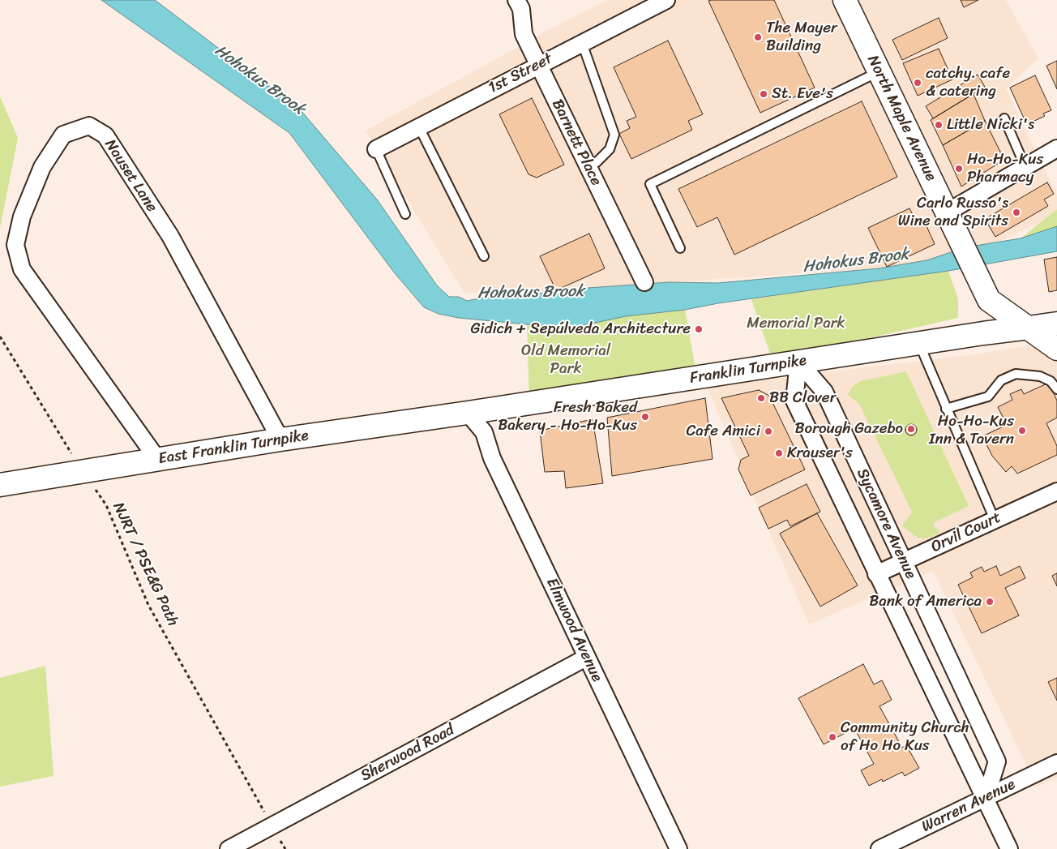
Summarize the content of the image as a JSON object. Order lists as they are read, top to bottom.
{
  "streets": {
    "street": [
      "1st Street",
      "North Maple Avenue",
      "Barnett Place",
      "Nauset Lane",
      "Franklin Turnpike",
      "East Franklin Turnpike",
      "Sycamore Avenue",
      "Orvil Court",
      "Elmwood Avenue",
      "Sherwood Road",
      "Warren Avenue"
    ],
    "path": ["NJRT / PSE&G Path"]
  },
  "crossings": [
    ["1st Street", "Barnett Place"],
    ["North Maple Avenue", "Franklin Turnpike"],
    ["Nauset Lane", "East Franklin Turnpike"],
    ["Franklin Turnpike", "East Franklin Turnpike"],
    ["Franklin Turnpike", "Sycamore Avenue"],
    ["Franklin Turnpike", "Elmwood Avenue"],
    ["East Franklin Turnpike", "NJRT / PSE&G Path"],
    ["East Franklin Turnpike", "Elmwood Avenue"],
    ["Sycamore Avenue", "Orvil Court"],
    ["Sycamore Avenue", "Warren Avenue"],
    ["NJRT / PSE&G Path", "Sherwood Road"],
    ["Elmwood Avenue", "Sherwood Road"]
  ],
  "water": ["Hohokus Brook"],
  "parks": ["Memorial Park", "Old Memorial Park"],
  "places": [
    "The Mayer Building",
    "catchy. cafe & catering",
    "St. Eve's",
    "Little Nicki's",
    "Ho-Ho-Kus Pharmacy",
    "Carlo Russo's Wine and Spirits",
    "Gidich + Sepúlveda Architecture",
    "BB Clover",
    "Fresh Baked Bakery - Ho-Ho-Kus",
    "Borough Gazebo",
    "Ho-Ho-Kus Inn & Tavern",
    "Cafe Amici",
    "Krauser's",
    "Bank of America",
    "Community Church of Ho Ho Kus"
  ]
}
